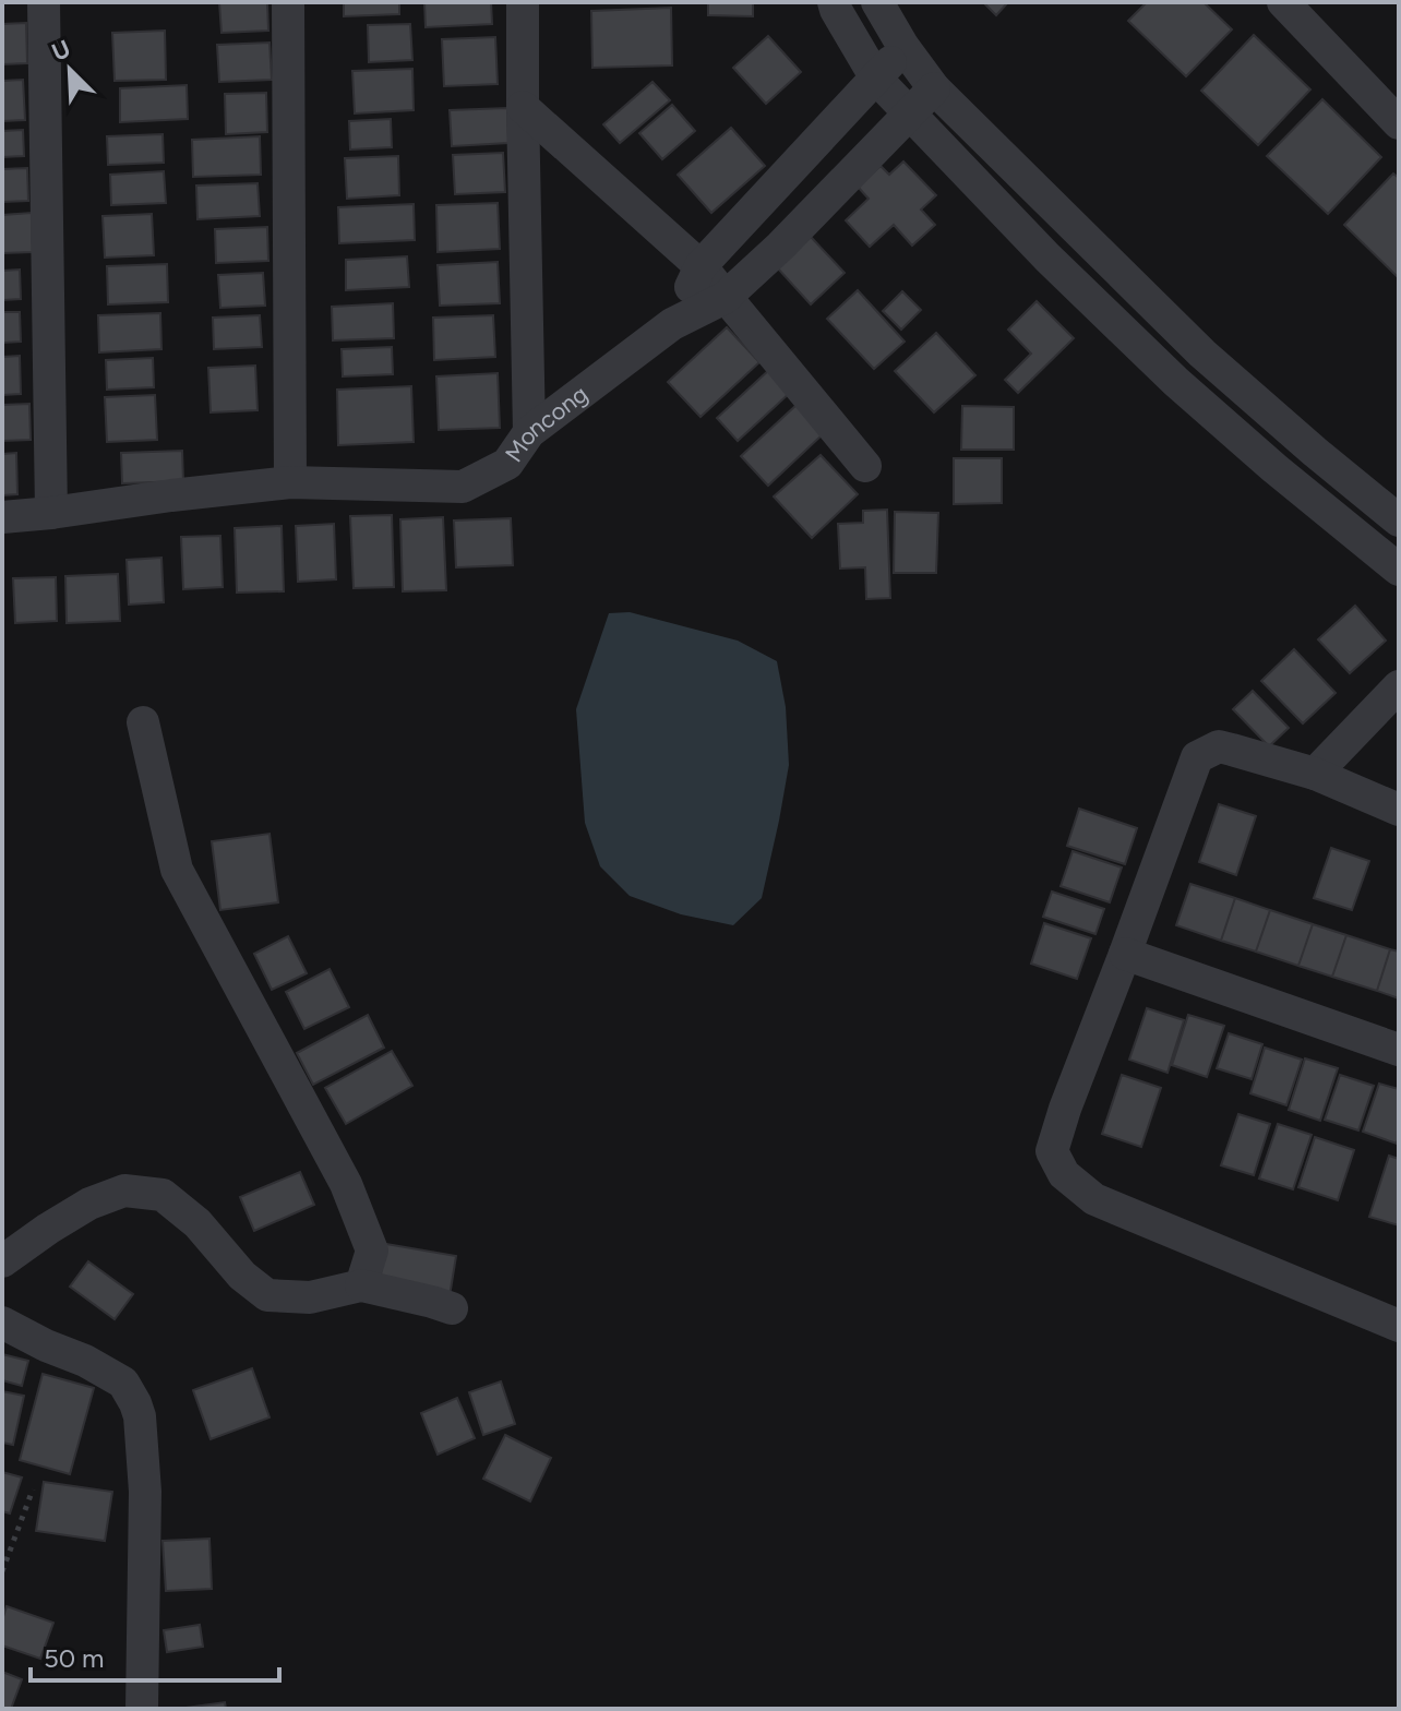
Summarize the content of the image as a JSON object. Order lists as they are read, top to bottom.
{
  "streets": {
    "street": ["Moncong"]
  },
  "scale_bar": "50 m",
  "north": "top left"
}
